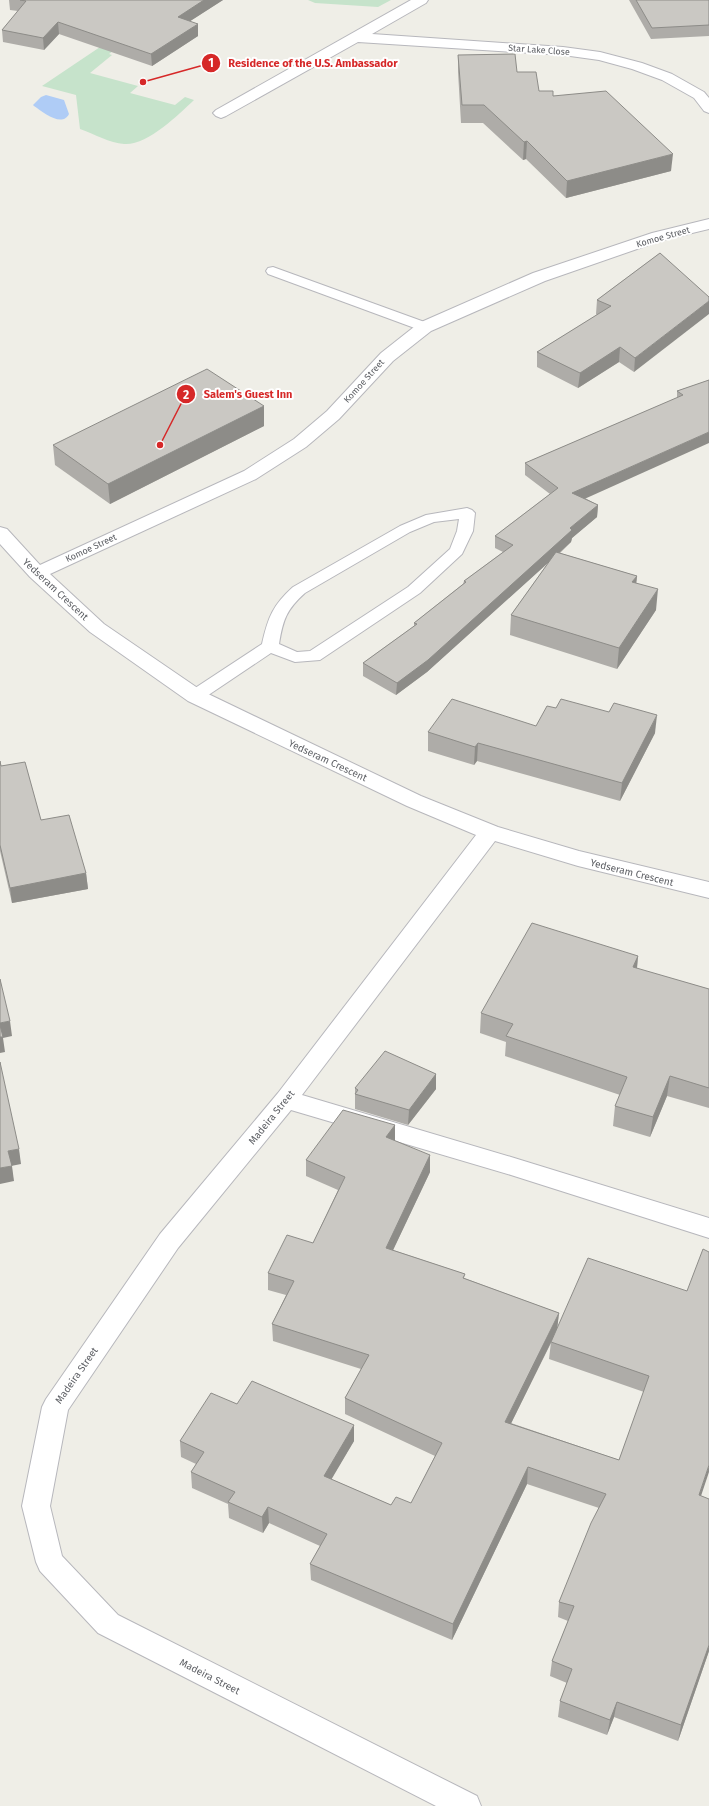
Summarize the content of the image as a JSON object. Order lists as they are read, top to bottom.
{
  "streets": {
    "street": [
      "Star Lake Close",
      "Komoe Street",
      "Yedseram Crescent",
      "Madeira Street"
    ]
  },
  "crossings": [
    ["Komoe Street", "Yedseram Crescent"],
    ["Yedseram Crescent", "Madeira Street"]
  ],
  "places": ["Residence of the U.S. Ambassador", "Salem's Guest Inn"]
}
